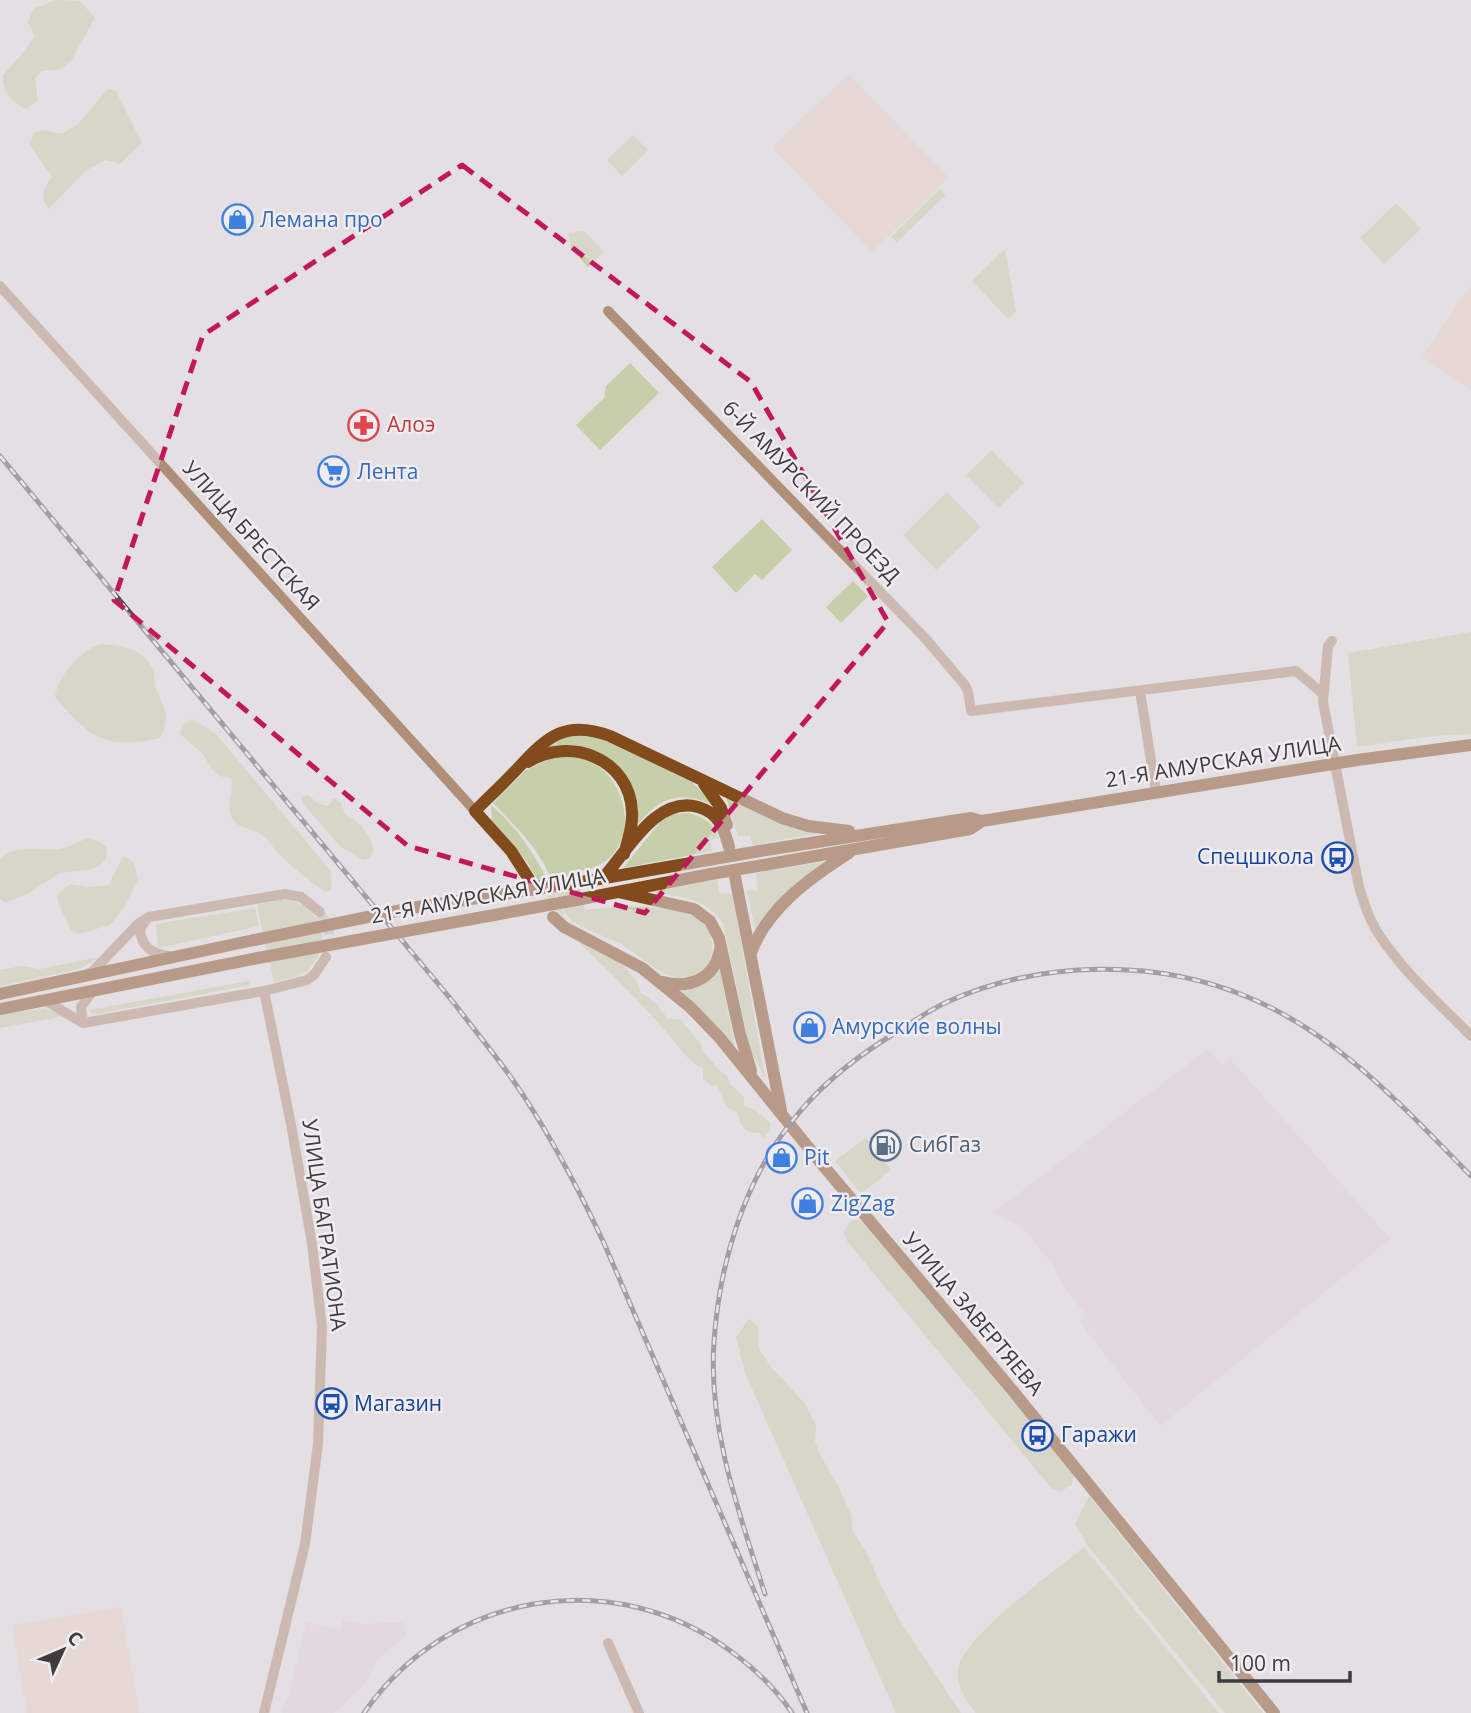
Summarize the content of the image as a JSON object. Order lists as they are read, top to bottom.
{
  "streets": {
    "main road": ["21-Я АМУРСКАЯ УЛИЦА", "УЛИЦА ЗАВЕРТЯЕВА"],
    "street": ["6-Й АМУРСКИЙ ПРОЕЗД", "УЛИЦА БРЕСТСКАЯ", "УЛИЦА БАГРАТИОНА"]
  },
  "places": {
    "shop": [
      "Лемана про",
      "Амурские волны",
      "Pit",
      "ZigZag"
    ],
    "pharmacy": ["Алоэ"],
    "supermarket": ["Лента"],
    "bus stop": ["Спецшкола", "Магазин", "Гаражи"],
    "fuel station": ["СибГаз"]
  },
  "scale_bar": "100 m",
  "north": "top right"
}
